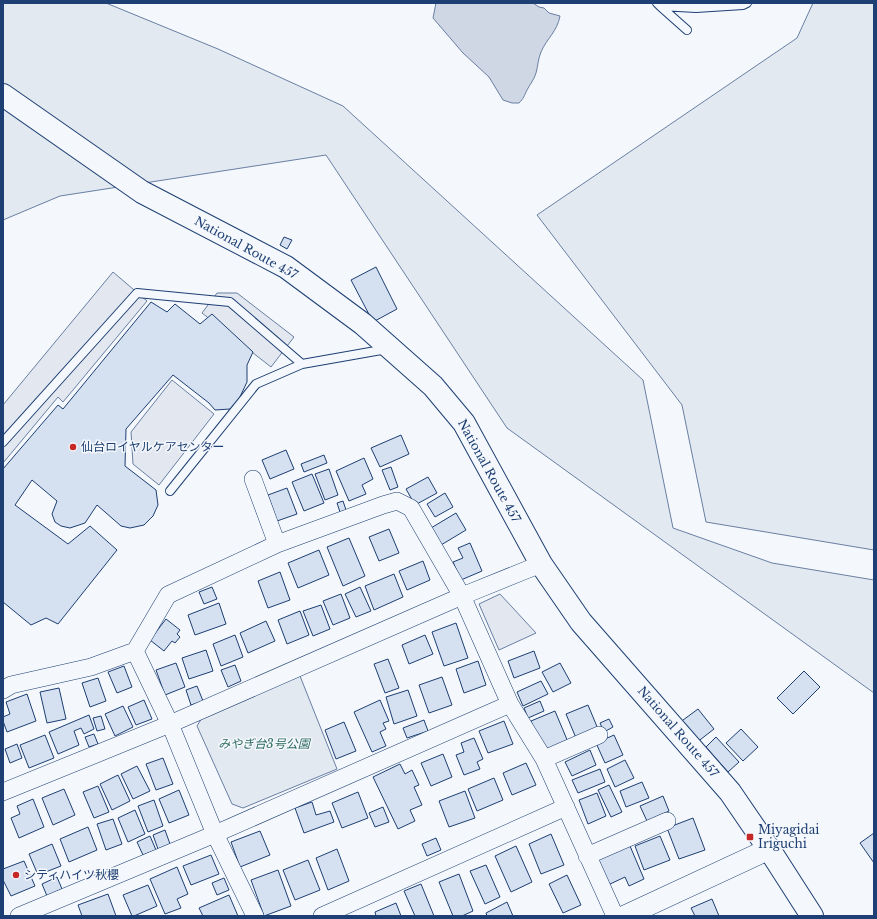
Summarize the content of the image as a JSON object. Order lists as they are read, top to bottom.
{
  "streets": {
    "highway": ["National Route 457"]
  },
  "parks": ["みやぎ台3号公園"],
  "places": {
    "other": ["仙台ロイヤルケアセンター", "シティハイツ秋櫻"],
    "transit": ["Miyagidai Iriguchi"]
  }
}
